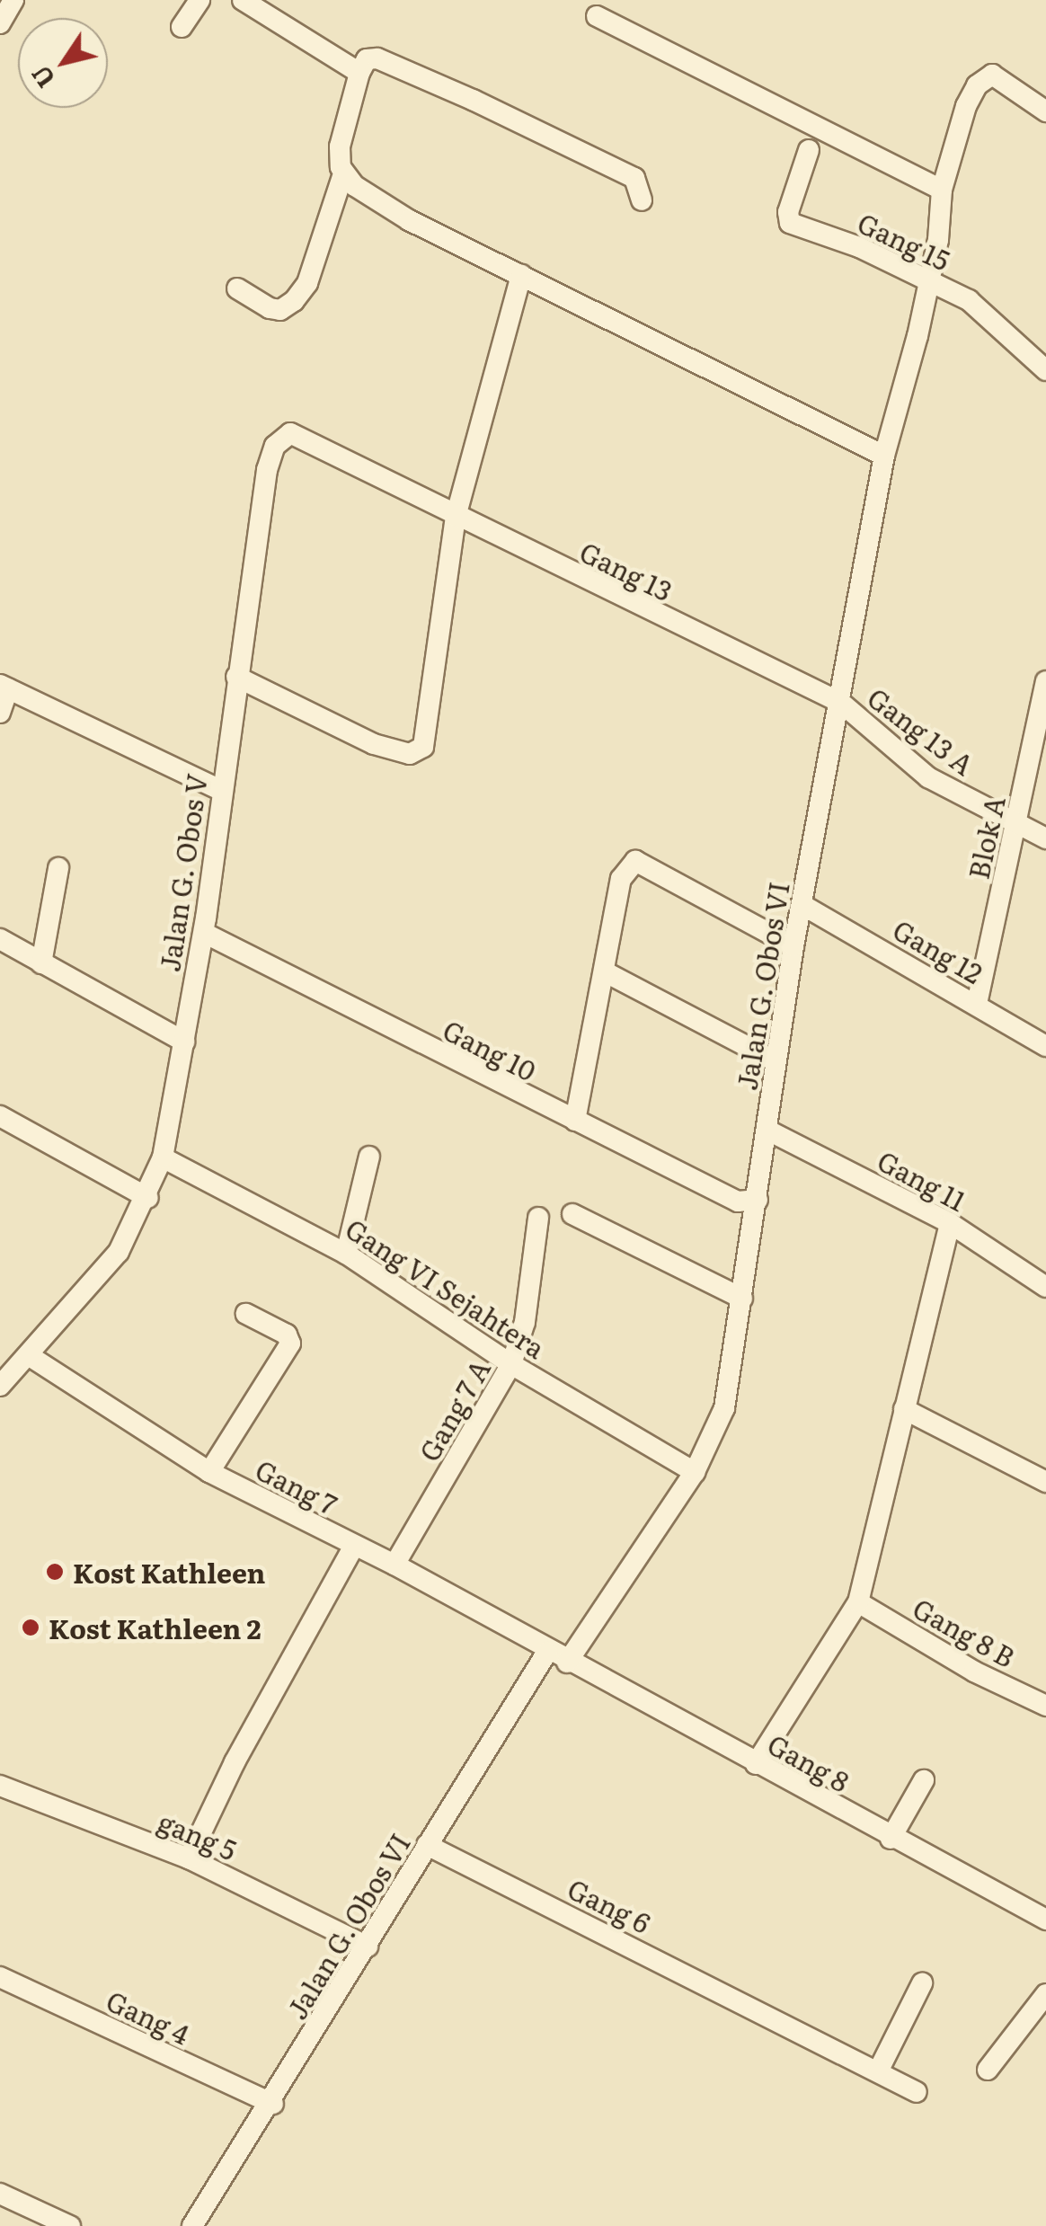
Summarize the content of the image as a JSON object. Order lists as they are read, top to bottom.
{
  "streets": {
    "street": [
      "Gang 15",
      "Gang 13",
      "Gang 13 A",
      "Blok A",
      "Jalan G. Obos V",
      "Gang 12",
      "Jalan G. Obos VI",
      "Gang 10",
      "Gang 11",
      "Gang VI Sejahtera",
      "Gang 7 A",
      "Gang 7",
      "Gang 8 B",
      "Gang 8",
      "gang 5",
      "Gang 6",
      "Gang 4"
    ]
  },
  "crossings": [
    ["Gang 15", "Jalan G. Obos VI"],
    ["Gang 13", "Gang 13 A"],
    ["Gang 13", "Jalan G. Obos V"],
    ["Gang 13", "Jalan G. Obos VI"],
    ["Gang 13 A", "Blok A"],
    ["Gang 13 A", "Jalan G. Obos VI"],
    ["Blok A", "Gang 12"],
    ["Jalan G. Obos V", "Gang 10"],
    ["Jalan G. Obos V", "Gang VI Sejahtera"],
    ["Jalan G. Obos V", "Gang 7"],
    ["Gang 12", "Jalan G. Obos VI"],
    ["Jalan G. Obos VI", "Gang 10"],
    ["Jalan G. Obos VI", "Gang 11"],
    ["Jalan G. Obos VI", "Gang VI Sejahtera"],
    ["Jalan G. Obos VI", "Gang 7"],
    ["Jalan G. Obos VI", "Gang 8"],
    ["Jalan G. Obos VI", "gang 5"],
    ["Jalan G. Obos VI", "Gang 6"],
    ["Jalan G. Obos VI", "Gang 4"],
    ["Gang VI Sejahtera", "Gang 7 A"],
    ["Gang 7 A", "Gang 7"],
    ["Gang 7", "Gang 8"]
  ],
  "places": ["Kost Kathleen", "Kost Kathleen 2"],
  "north": "bottom left"
}
